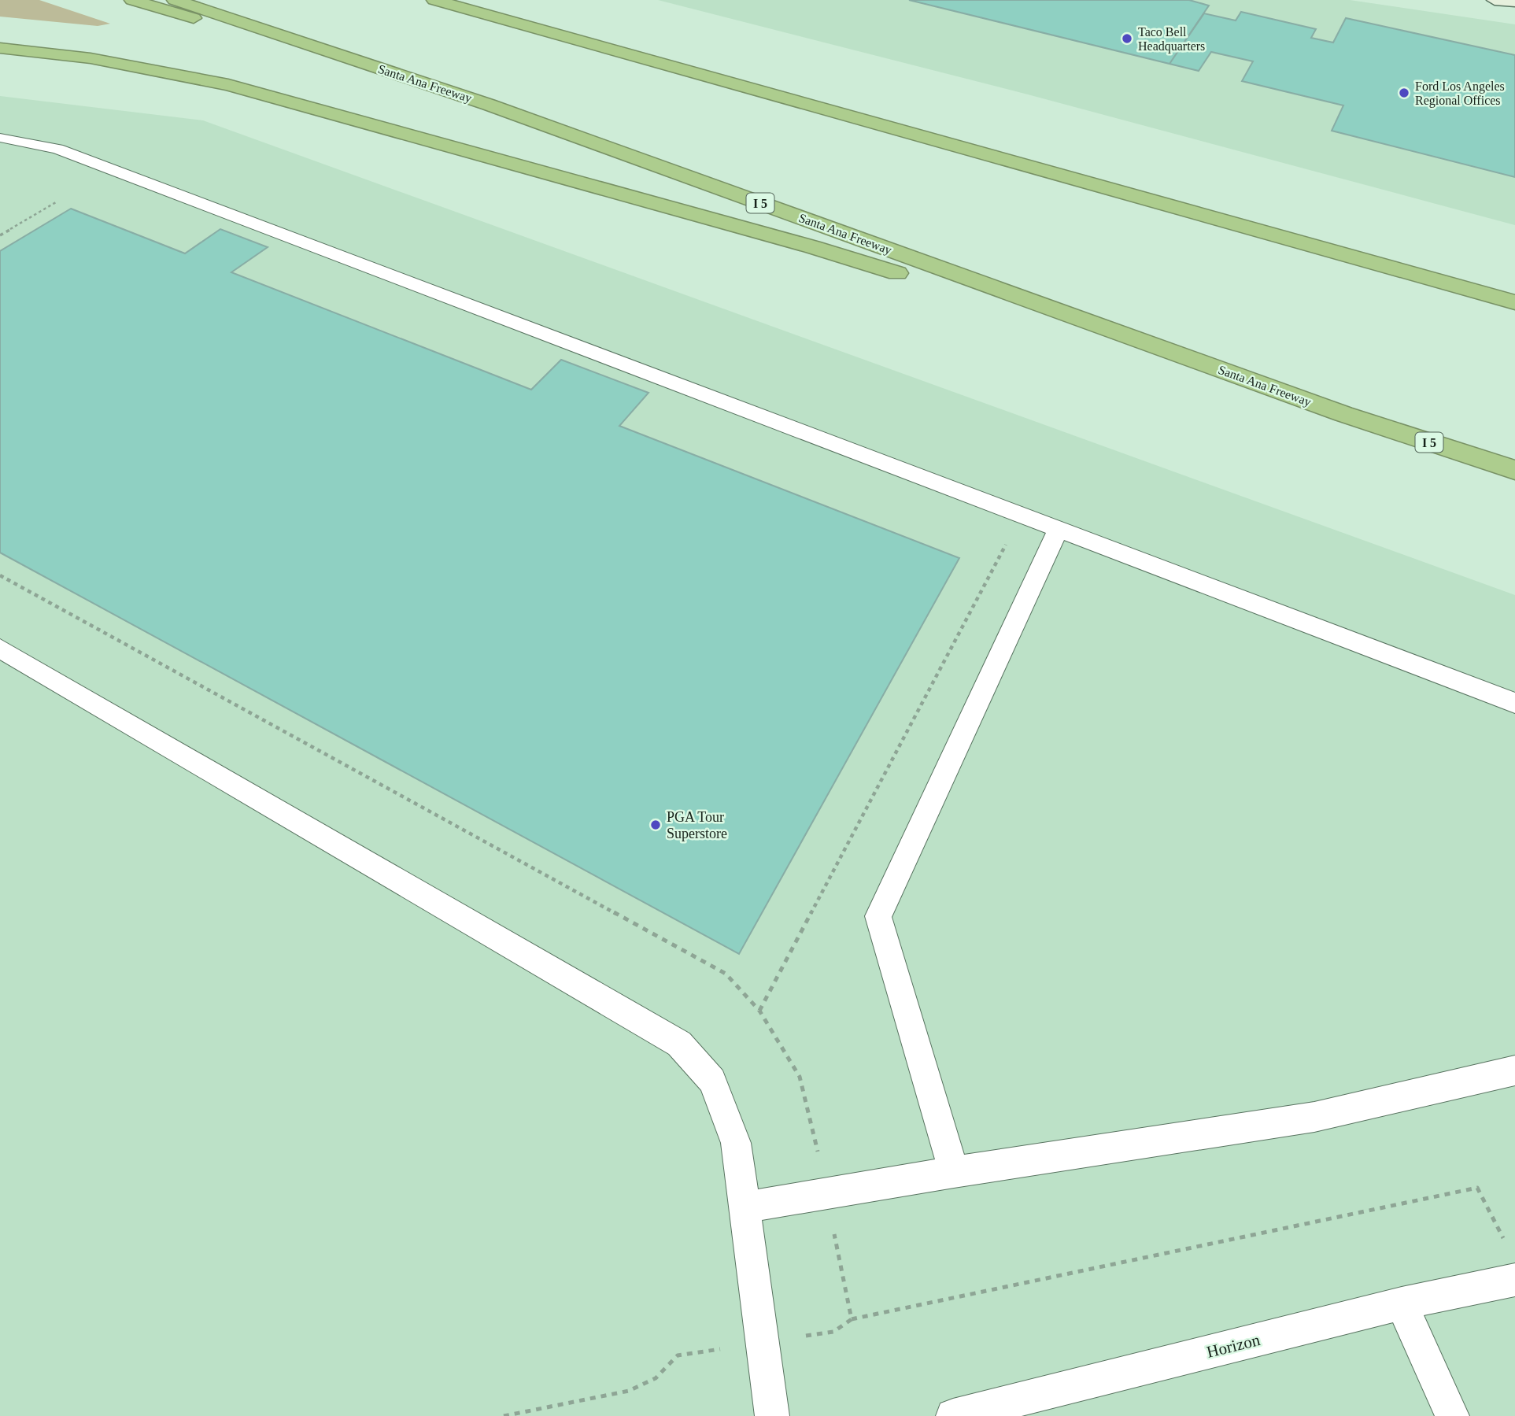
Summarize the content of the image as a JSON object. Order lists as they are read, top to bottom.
{
  "streets": {
    "highway": ["Santa Ana Freeway", "I 5"],
    "lane": ["Horizon"]
  },
  "places": ["Taco Bell Headquarters", "Ford Los Angeles Regional Offices", "PGA Tour Superstore"]
}
